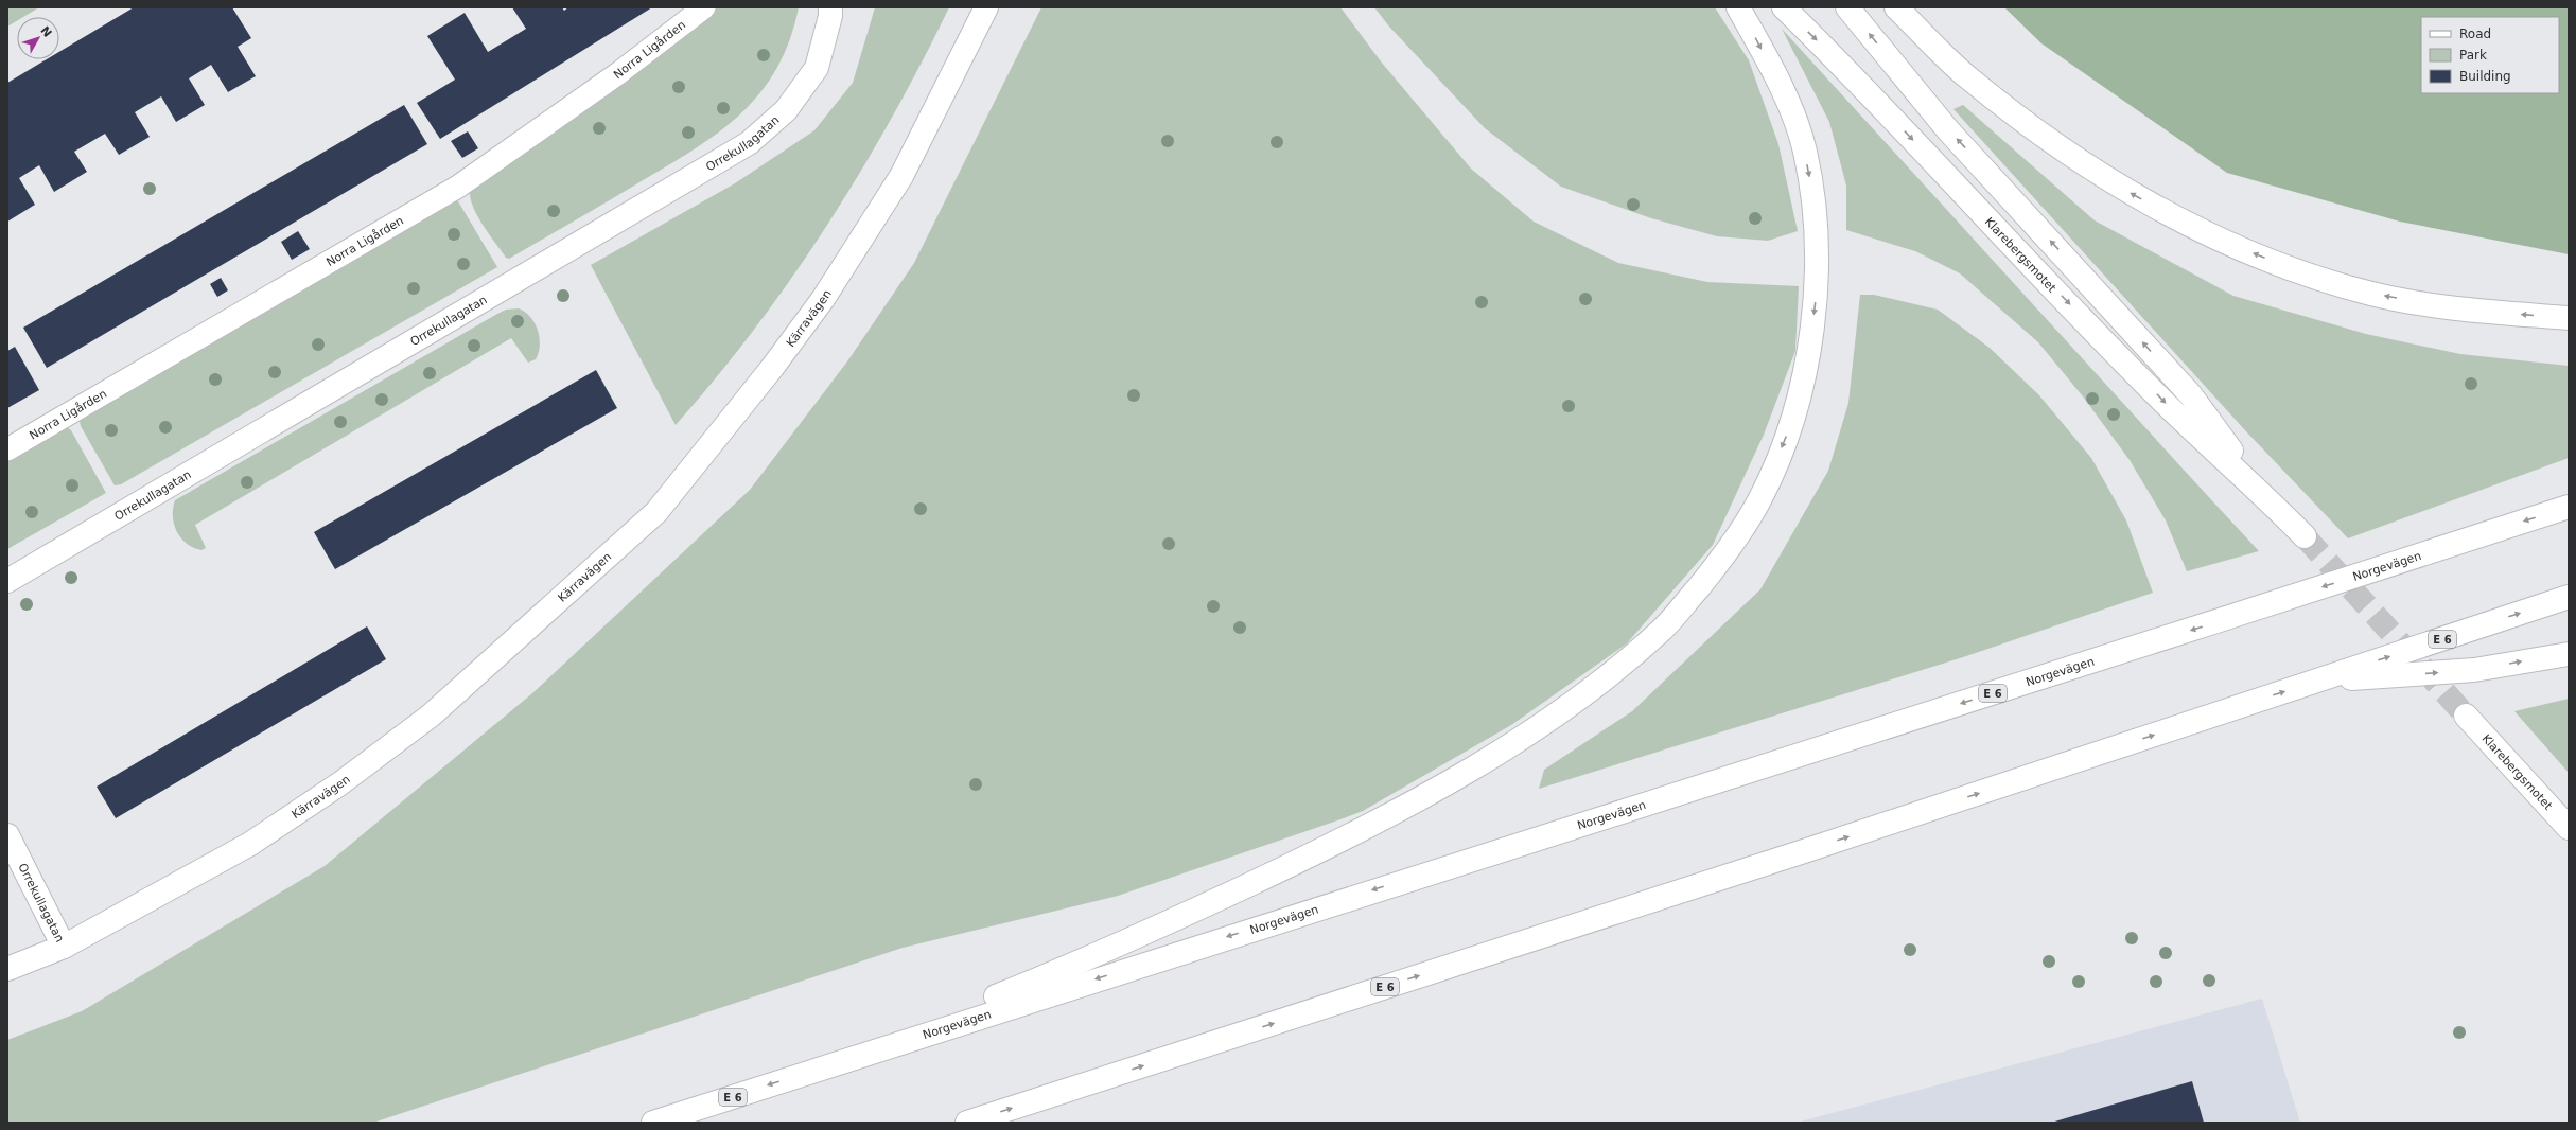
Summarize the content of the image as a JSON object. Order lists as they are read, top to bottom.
{
  "streets": {
    "main road": [
      "Orrekullagatan",
      "Klarebergsmotet",
      "Kärravägen",
      "Norgevägen",
      "E 6"
    ],
    "lane": ["Norra Ligården"]
  },
  "crossings": [
    ["Orrekullagatan", "Kärravägen"]
  ],
  "legend": ["Road", "Park", "Building"],
  "north": "top right"
}
